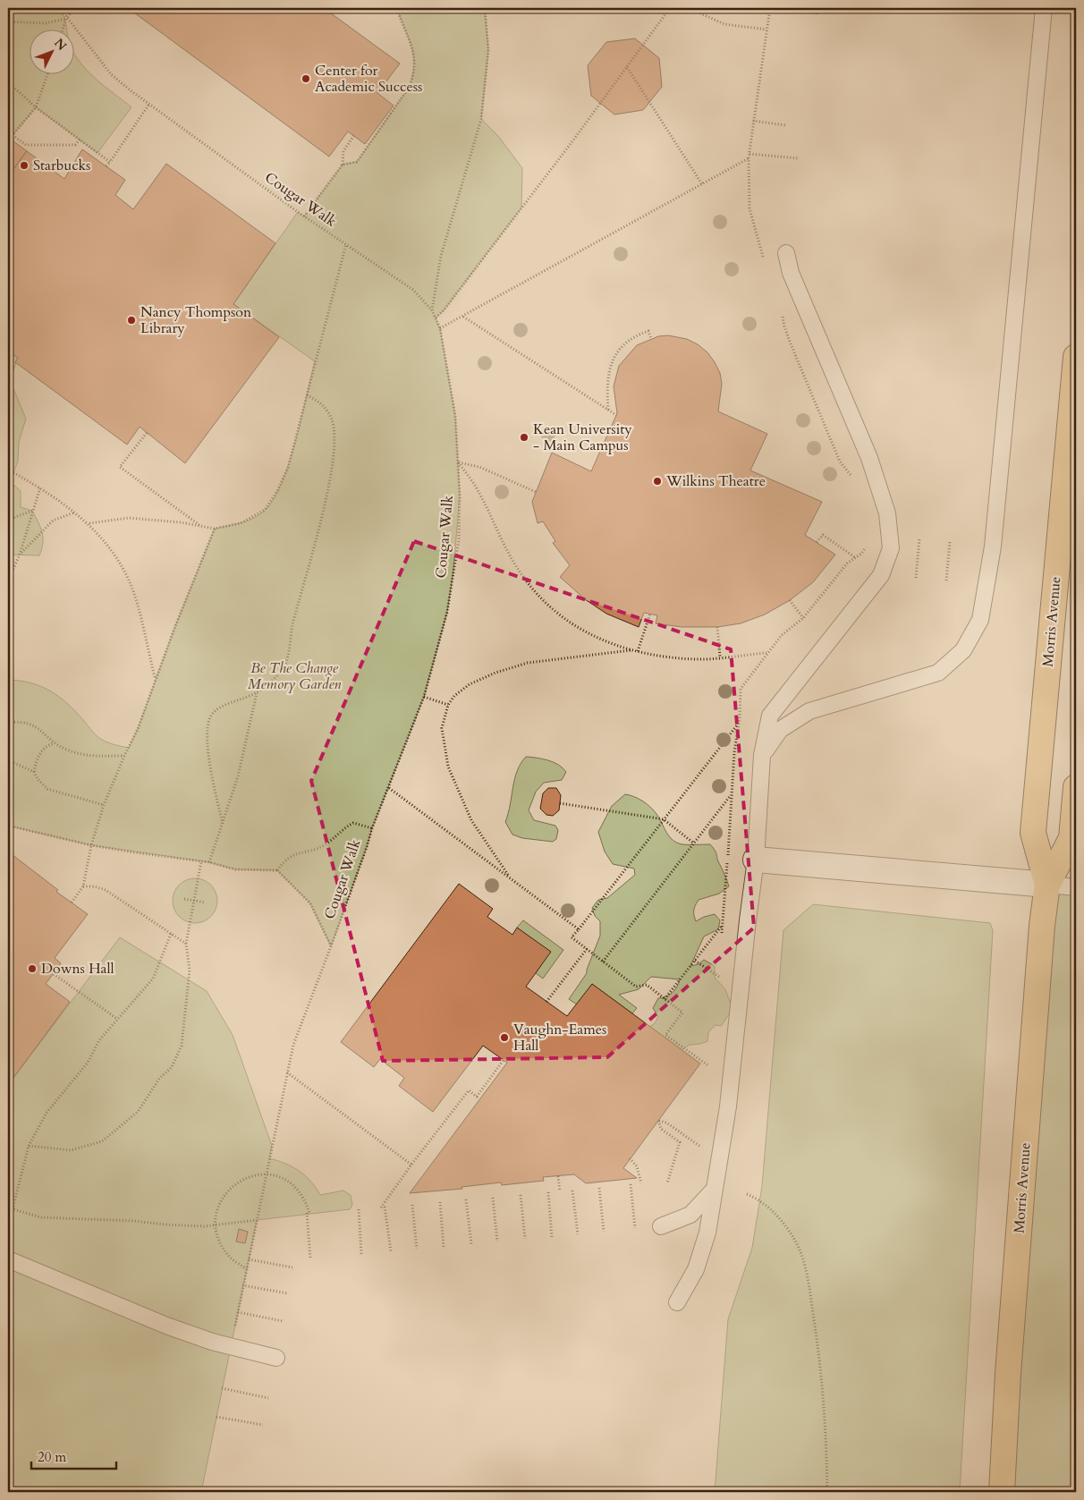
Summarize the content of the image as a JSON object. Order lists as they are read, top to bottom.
{
  "streets": {
    "main road": ["Morris Avenue"],
    "path": ["Cougar Walk"]
  },
  "parks": ["Be The Change Memory Garden"],
  "places": [
    "Center for Academic Success",
    "Starbucks",
    "Nancy Thompson Library",
    "Kean University - Main Campus",
    "Wilkins Theatre",
    "Downs Hall",
    "Vaughn-Eames Hall"
  ],
  "scale_bar": "20 m",
  "north": "top right"
}
